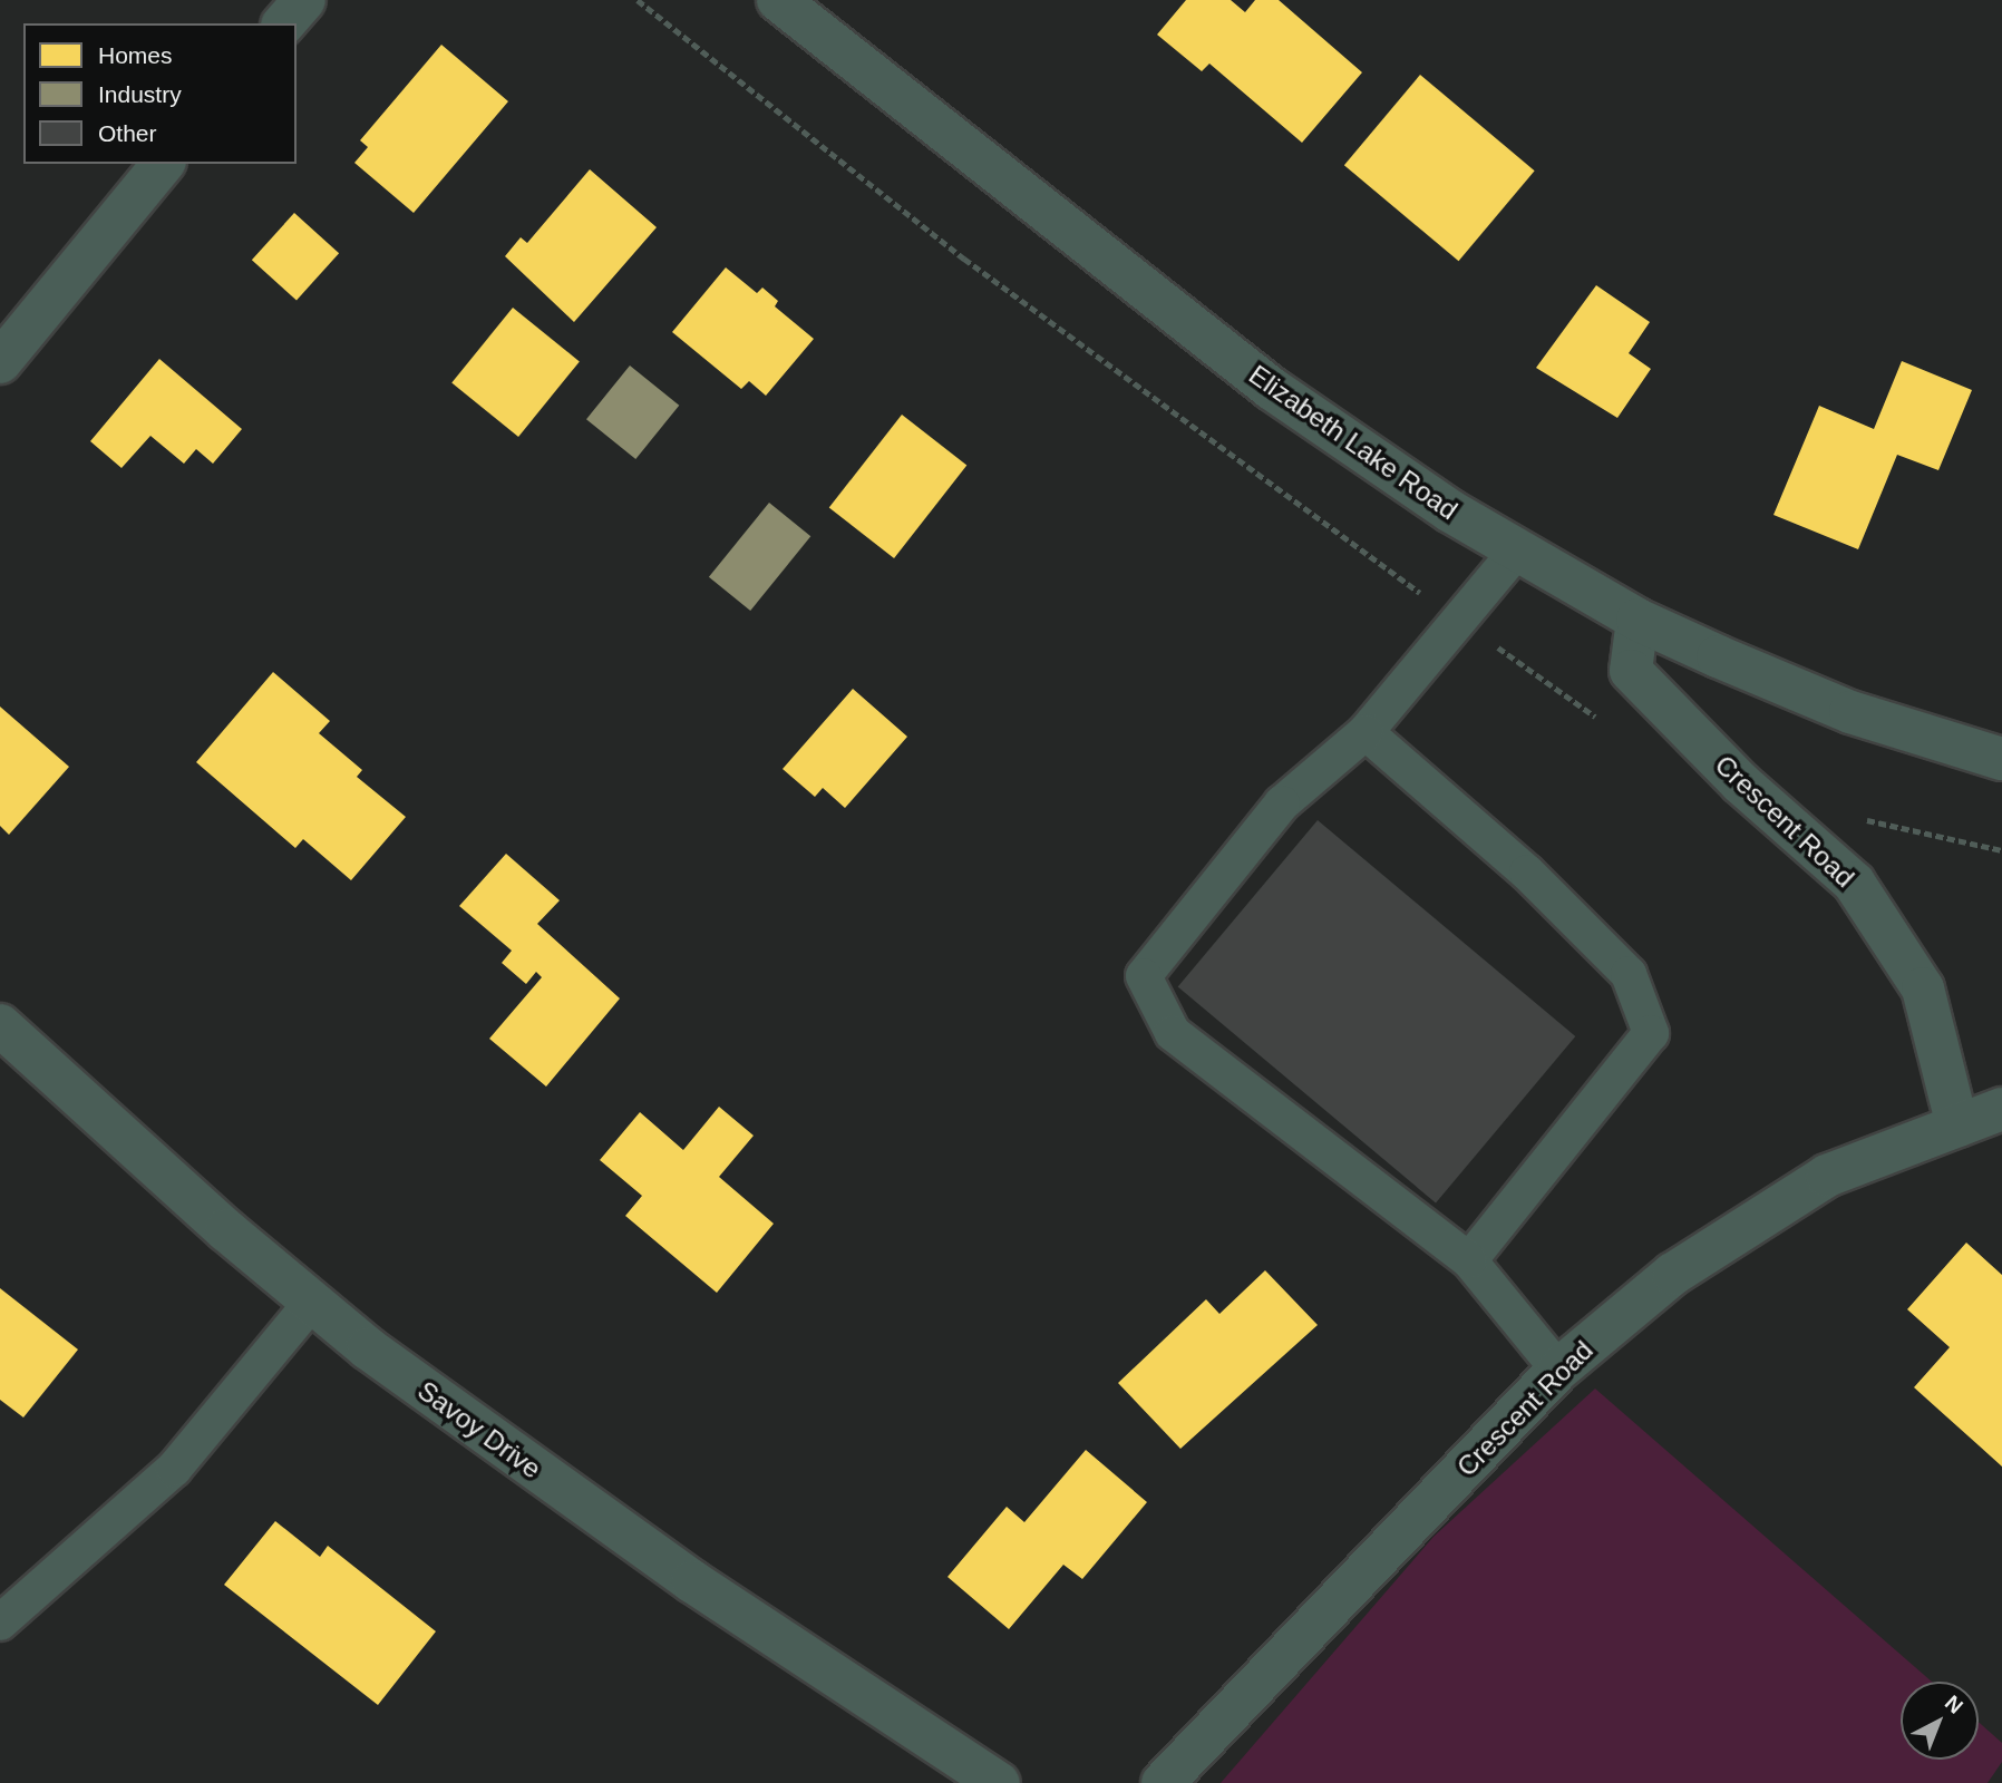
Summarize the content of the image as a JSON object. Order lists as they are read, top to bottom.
{
  "streets": {
    "street": ["Elizabeth Lake Road", "Crescent Road", "Savoy Drive"]
  },
  "crossings": [
    ["Elizabeth Lake Road", "Crescent Road"]
  ],
  "legend": ["Homes", "Industry", "Other"],
  "north": "top right"
}
